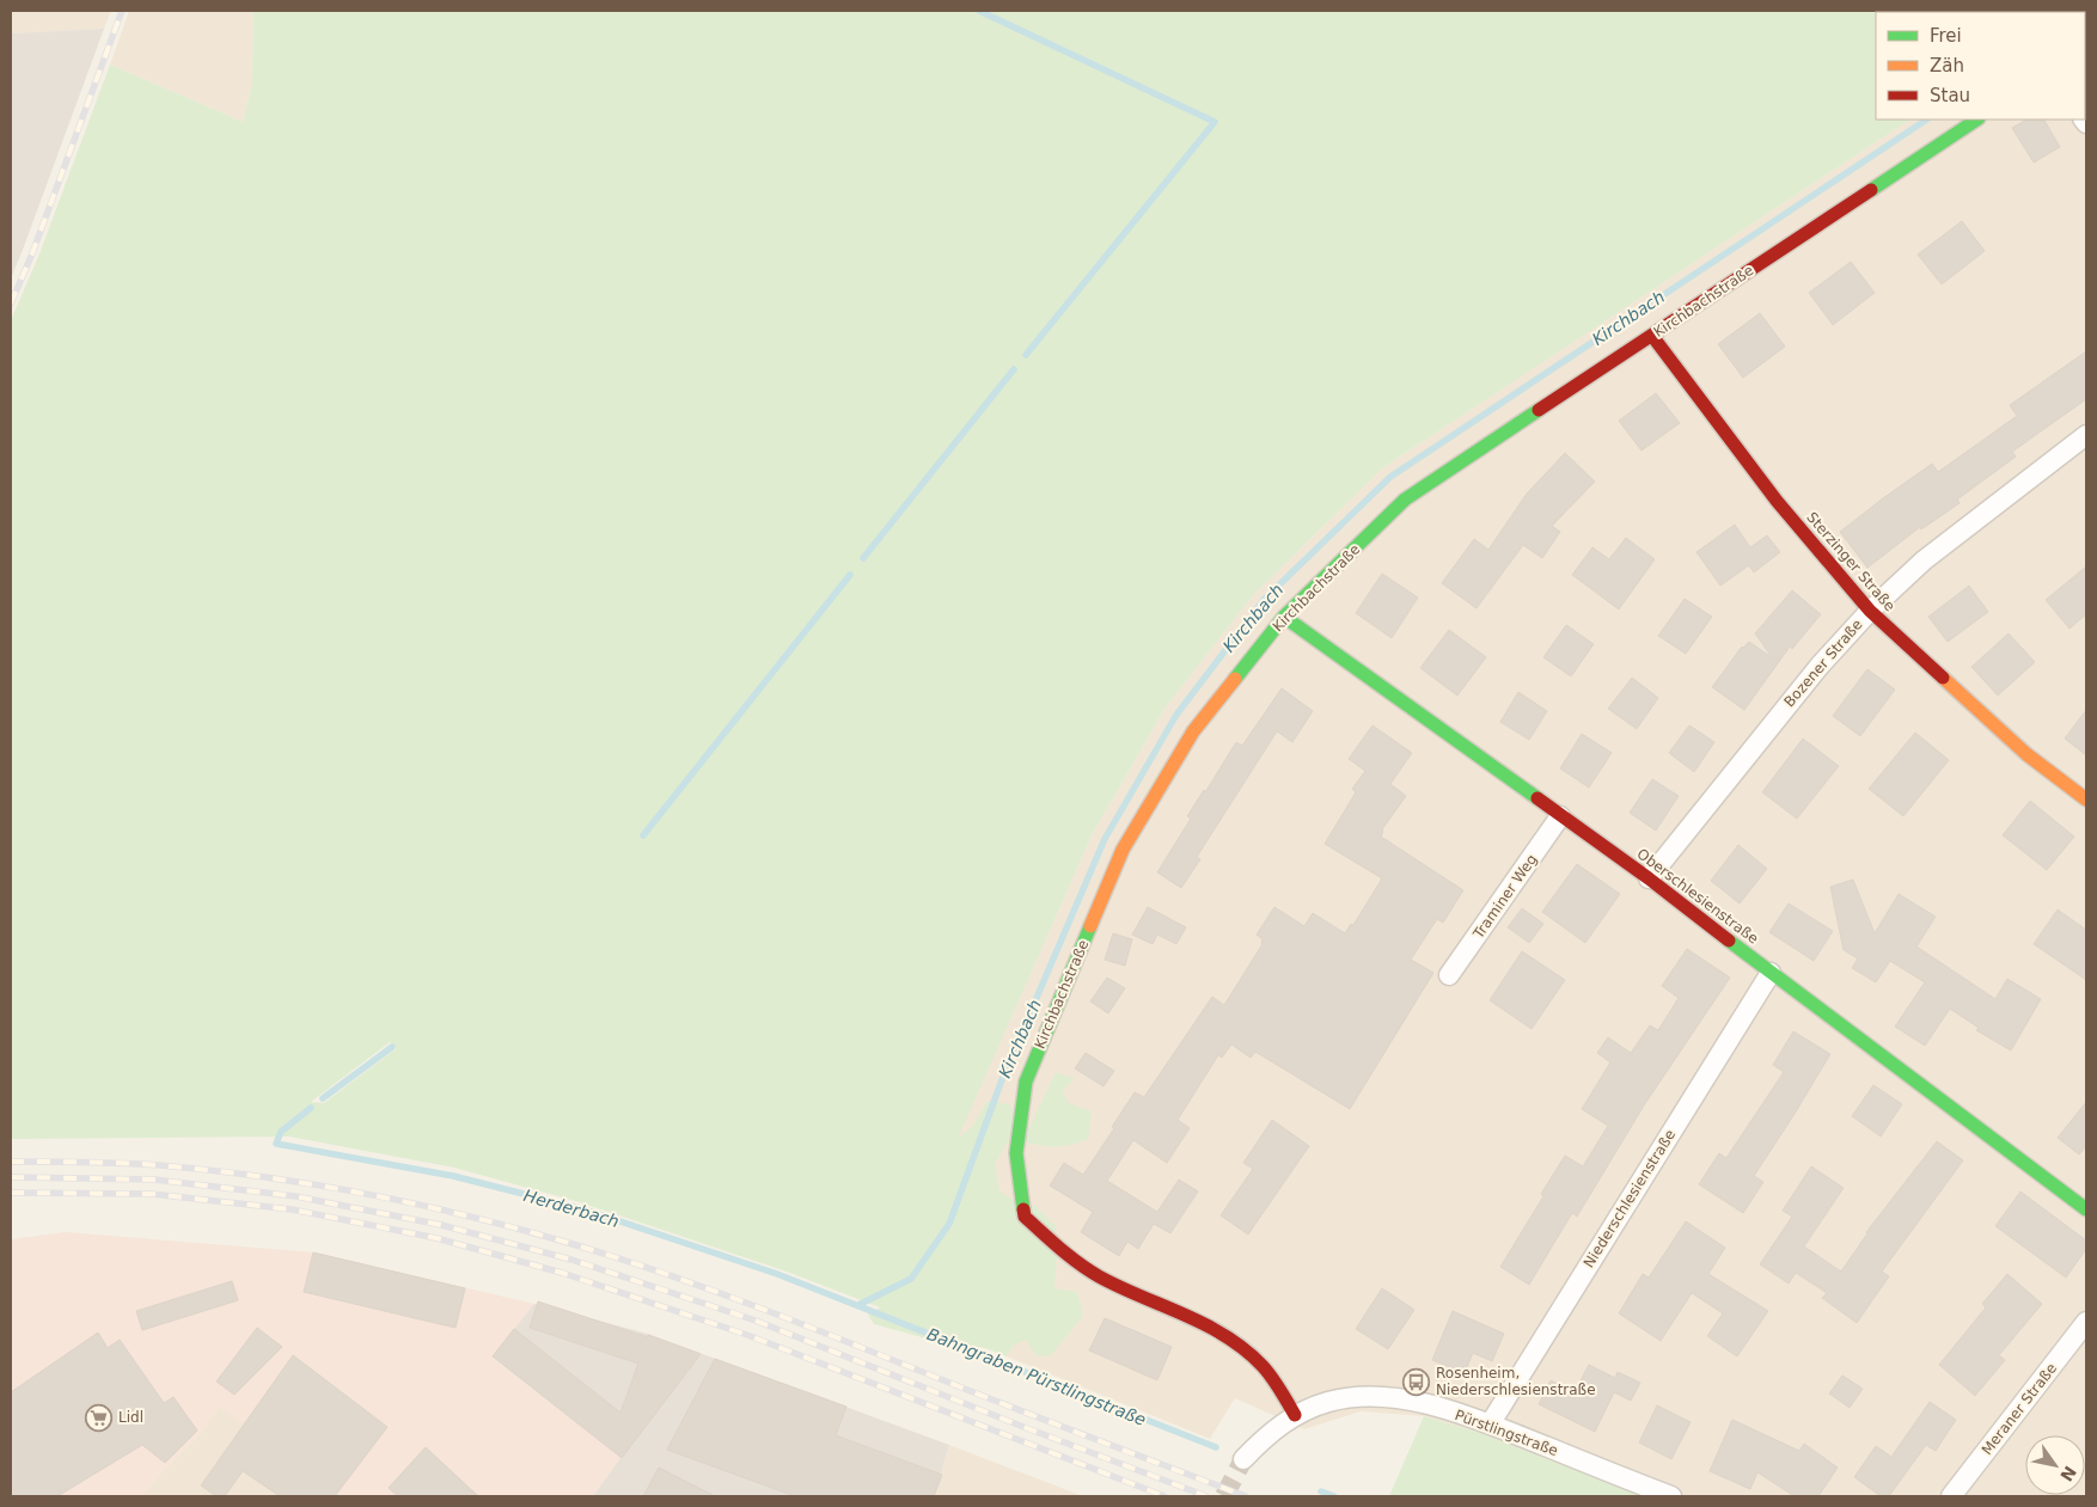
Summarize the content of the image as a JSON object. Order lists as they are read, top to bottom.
{
  "streets": {
    "street": [
      "Kirchbachstraße",
      "Sterzinger Straße",
      "Bozener Straße",
      "Traminer Weg",
      "Oberschlesienstraße",
      "Niederschlesienstraße",
      "Meraner Straße",
      "Pürstlingstraße"
    ]
  },
  "crossings": [
    ["Kirchbachstraße", "Sterzinger Straße"],
    ["Kirchbachstraße", "Oberschlesienstraße"],
    ["Kirchbachstraße", "Pürstlingstraße"],
    ["Sterzinger Straße", "Bozener Straße"],
    ["Bozener Straße", "Oberschlesienstraße"],
    ["Traminer Weg", "Oberschlesienstraße"],
    ["Oberschlesienstraße", "Niederschlesienstraße"],
    ["Niederschlesienstraße", "Pürstlingstraße"]
  ],
  "water": ["Kirchbach", "Herderbach", "Bahngraben Pürstlingstraße"],
  "places": {
    "bus stop": ["Rosenheim, Niederschlesienstraße"],
    "supermarket": ["Lidl"]
  },
  "legend": ["Frei", "Zäh", "Stau"],
  "north": "bottom right"
}
